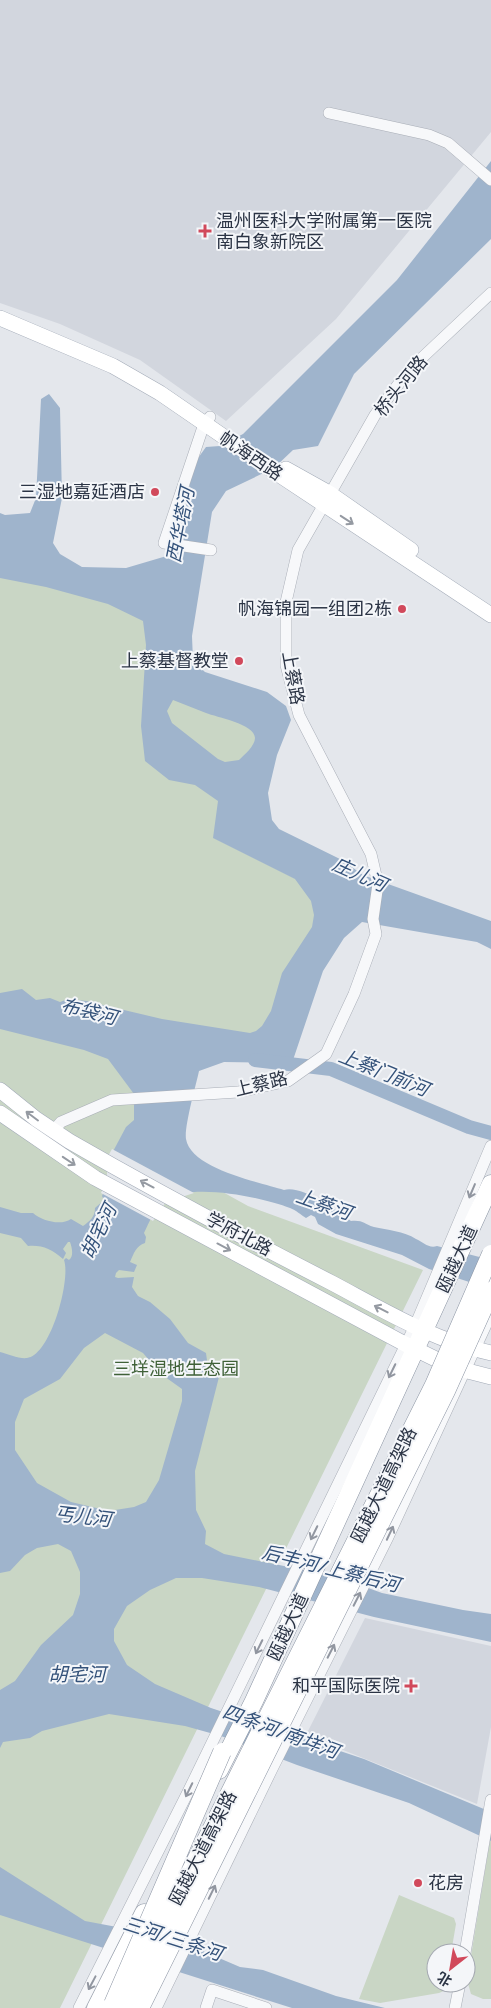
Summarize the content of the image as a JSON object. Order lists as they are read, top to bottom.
{
  "streets": {
    "highway": ["瓯越大道", "瓯越大道高架路"],
    "main road": ["帆海西路", "学府北路"],
    "street": ["桥头河路", "上蔡路"]
  },
  "crossings": [
    ["桥头河路", "帆海西路"],
    ["桥头河路", "上蔡路"],
    ["帆海西路", "上蔡路"],
    ["上蔡路", "学府北路"],
    ["学府北路", "瓯越大道"],
    ["瓯越大道", "瓯越大道高架路"]
  ],
  "water": [
    "西华塔河",
    "庄儿河",
    "布袋河",
    "上蔡门前河",
    "上蔡河",
    "胡宅河",
    "丐儿河",
    "后丰河/上蔡后河",
    "四条河/南垟河",
    "三河/三条河"
  ],
  "parks": ["三垟湿地生态园"],
  "places": {
    "health": ["温州医科大学附属第一医院 南白象新院区", "和平国际医院"],
    "other": [
      "三湿地嘉延酒店",
      "帆海锦园一组团2栋",
      "上蔡基督教堂",
      "花房"
    ]
  },
  "north": "bottom left"
}
